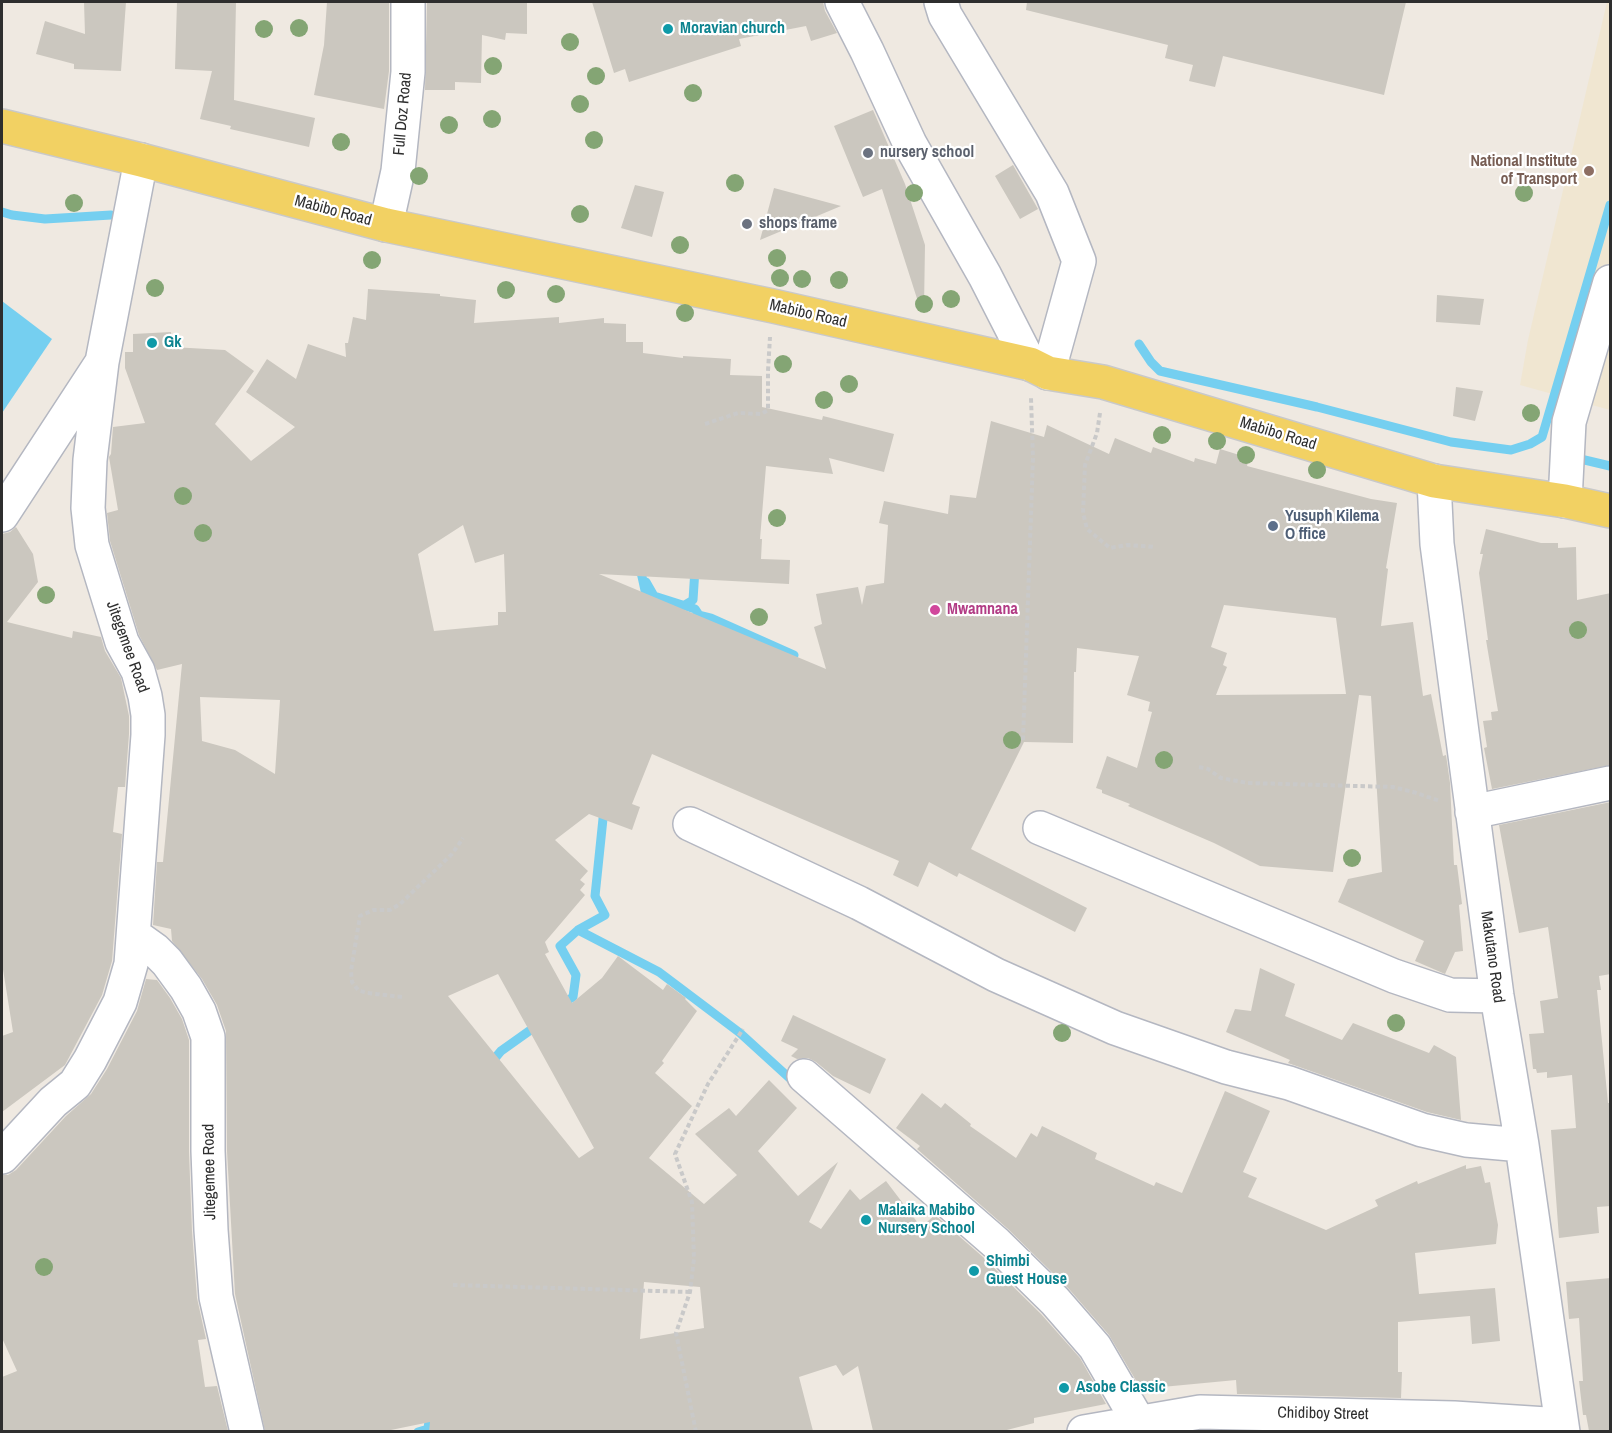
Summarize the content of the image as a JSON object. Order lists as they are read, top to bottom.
{
  "streets": {
    "main road": ["Mabibo Road"],
    "street": [
      "Full Doz Road",
      "Jitegemee Road",
      "Makutano Road",
      "Chidiboy Street"
    ]
  },
  "crossings": [
    ["Full Doz Road", "Mabibo Road"],
    ["Mabibo Road", "Jitegemee Road"],
    ["Mabibo Road", "Makutano Road"],
    ["Makutano Road", "Chidiboy Street"]
  ],
  "places": [
    "Moravian church",
    "nursery school",
    "National Institute of Transport",
    "shops frame",
    "Gk",
    "Yusuph Kilema O ffice",
    "Mwamnana",
    "Malaika Mabibo Nursery School",
    "Shimbi Guest House",
    "Asobe Classic"
  ]
}
